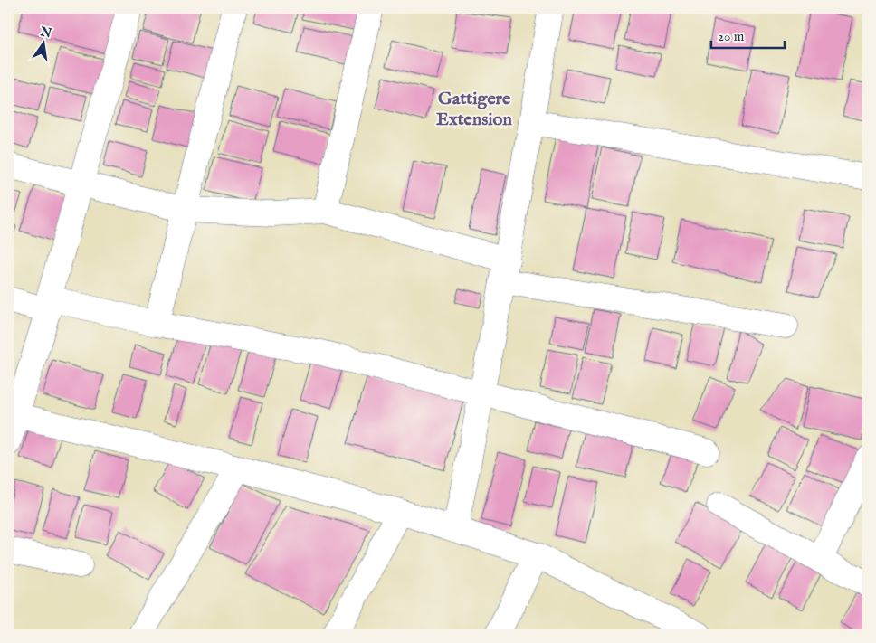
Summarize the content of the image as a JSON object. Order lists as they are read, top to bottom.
{
  "districts": ["Gattigere Extension"],
  "scale_bar": "20 m",
  "north": "top"
}
